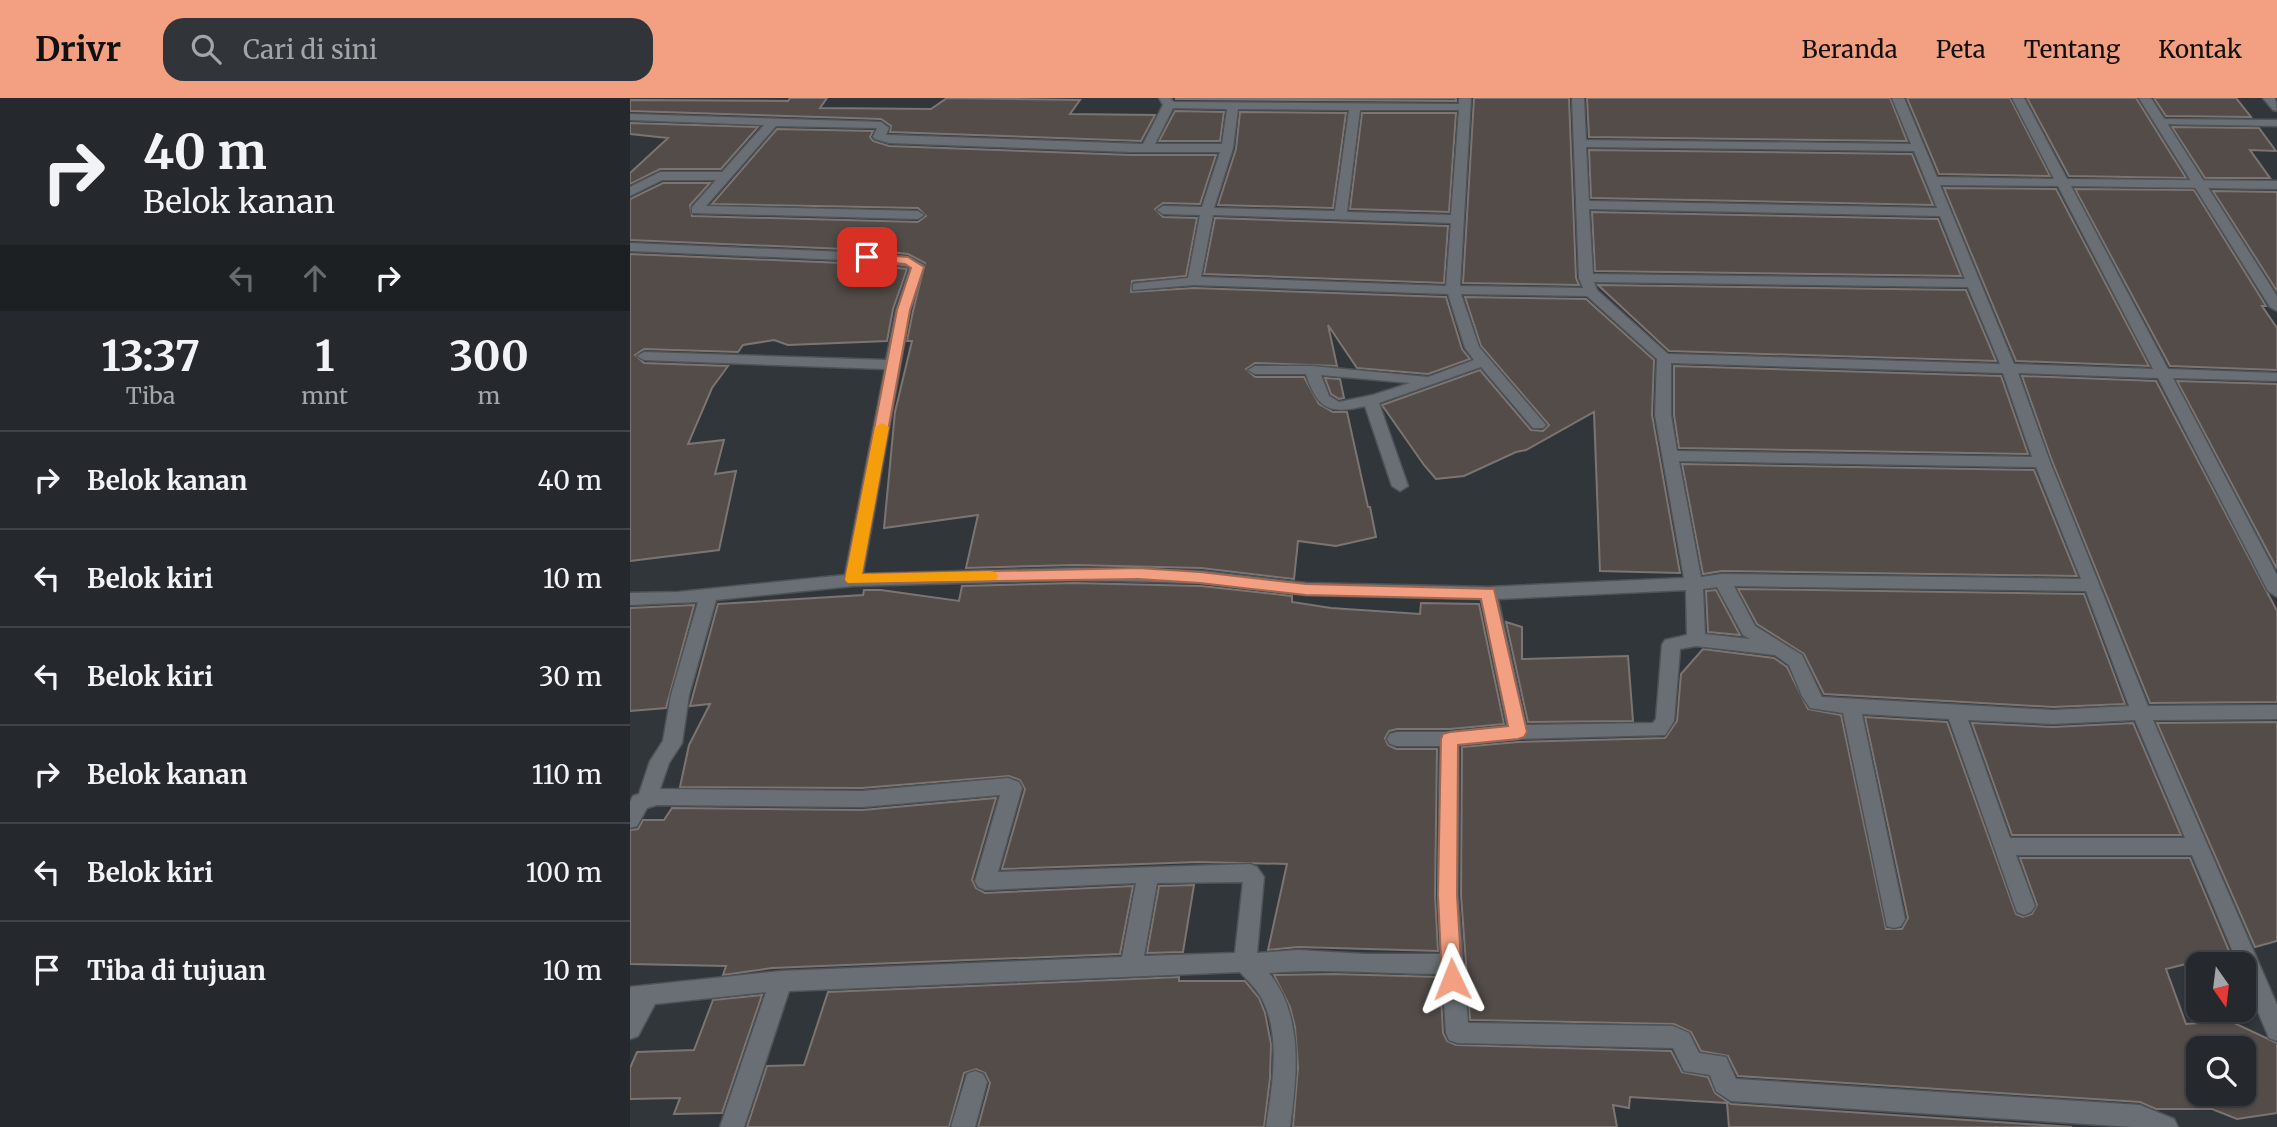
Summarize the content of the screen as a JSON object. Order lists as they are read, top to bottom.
{
  "north": "bottom",
  "page": {
    "header": "Drivr",
    "search": "Cari di sini",
    "nav": [
      "Beranda",
      "Peta",
      "Tentang",
      "Kontak"
    ],
    "turn": ["40 m", "Belok kanan"],
    "eta": [
      "13:37",
      "Tiba",
      "1",
      "mnt",
      "300",
      "m"
    ],
    "list": [
      {
        "name": "Belok kanan",
        "value": "40 m"
      },
      {
        "name": "Belok kiri",
        "value": "10 m"
      },
      {
        "name": "Belok kiri",
        "value": "30 m"
      },
      {
        "name": "Belok kanan",
        "value": "110 m"
      },
      {
        "name": "Belok kiri",
        "value": "100 m"
      },
      {
        "name": "Tiba di tujuan",
        "value": "10 m"
      }
    ]
  }
}
